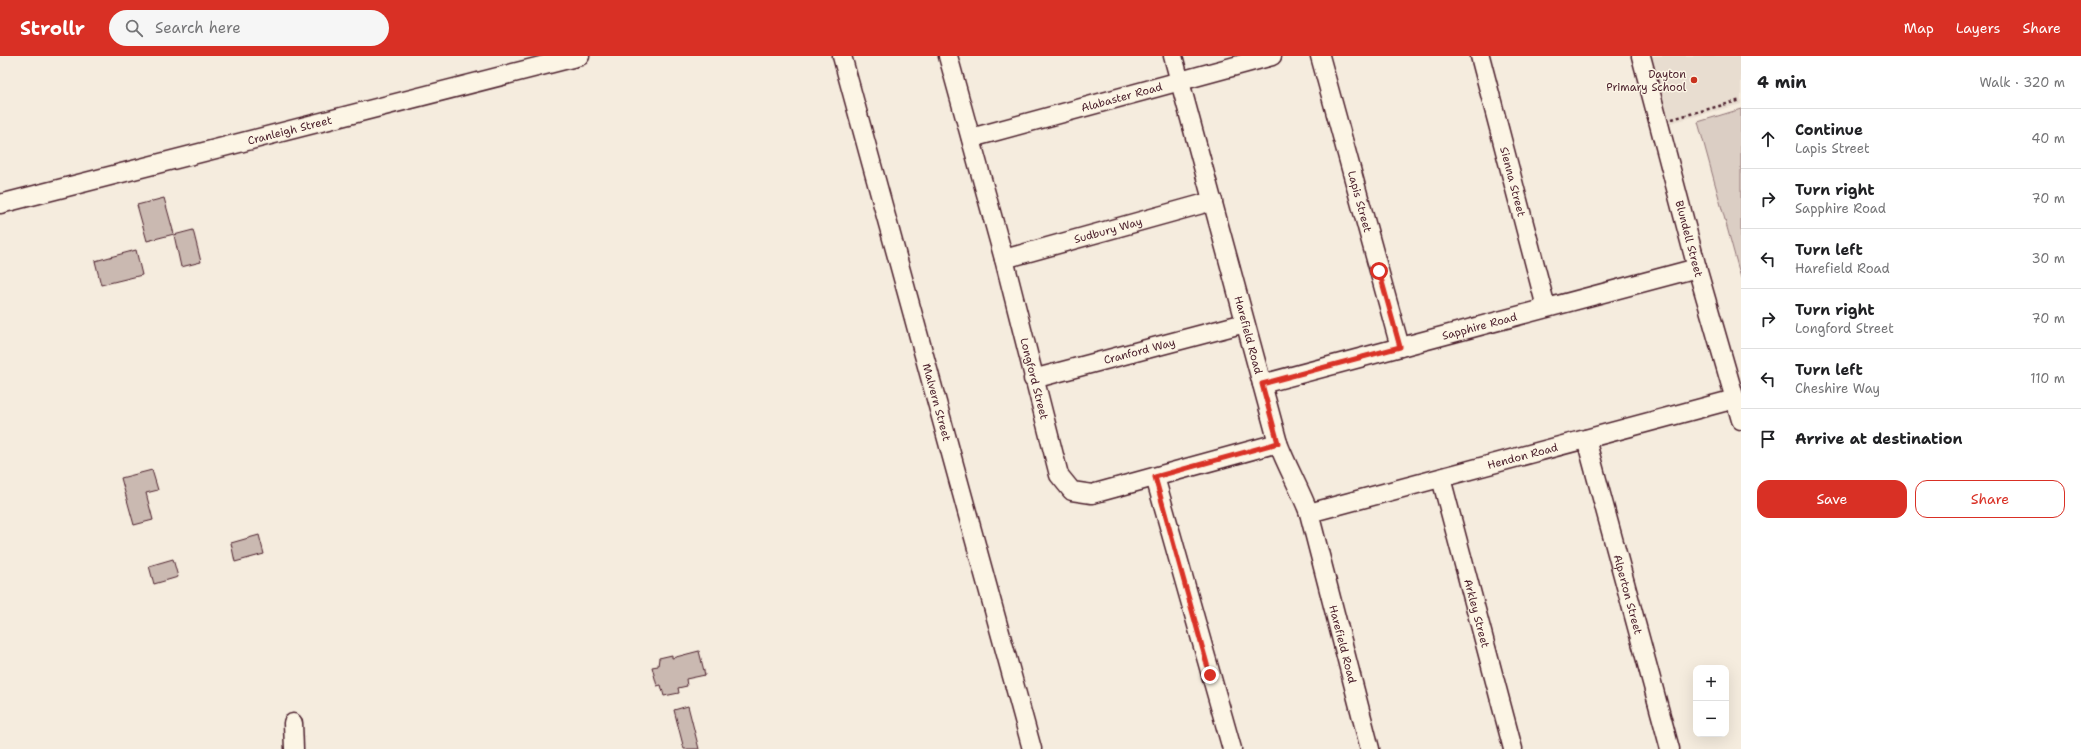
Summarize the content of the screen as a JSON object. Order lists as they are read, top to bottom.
{
  "streets": {
    "street": [
      "Alabaster Road",
      "Cranleigh Street",
      "Sienna Street",
      "Lapis Street",
      "Sudbury Way",
      "Blundell Street",
      "Sapphire Road",
      "Harefield Road",
      "Cranford Way",
      "Longford Street",
      "Malvern Street",
      "Hendon Road",
      "Alperton Street",
      "Arkley Street"
    ]
  },
  "crossings": [
    ["Alabaster Road", "Harefield Road"],
    ["Alabaster Road", "Longford Street"],
    ["Sienna Street", "Sapphire Road"],
    ["Lapis Street", "Sapphire Road"],
    ["Sudbury Way", "Harefield Road"],
    ["Sudbury Way", "Longford Street"],
    ["Blundell Street", "Sapphire Road"],
    ["Blundell Street", "Hendon Road"],
    ["Sapphire Road", "Harefield Road"],
    ["Harefield Road", "Cranford Way"],
    ["Harefield Road", "Longford Street"],
    ["Harefield Road", "Hendon Road"],
    ["Cranford Way", "Longford Street"],
    ["Hendon Road", "Alperton Street"],
    ["Hendon Road", "Arkley Street"]
  ],
  "places": ["Dayton Primary School"],
  "page": {
    "header": "Strollr",
    "search": "Search here",
    "nav": ["Map", "Layers", "Share"],
    "heading": ["4 min", "Walk · 320 m"],
    "list": [
      ["Continue", "Lapis Street", "40 m"],
      ["Turn right", "Sapphire Road", "70 m"],
      ["Turn left", "Harefield Road", "30 m"],
      ["Turn right", "Longford Street", "70 m"],
      ["Turn left", "Cheshire Way", "110 m"],
      "Arrive at destination"
    ],
    "buttons": ["Save", "Share"],
    "map_buttons": ["+", "−"]
  }
}
